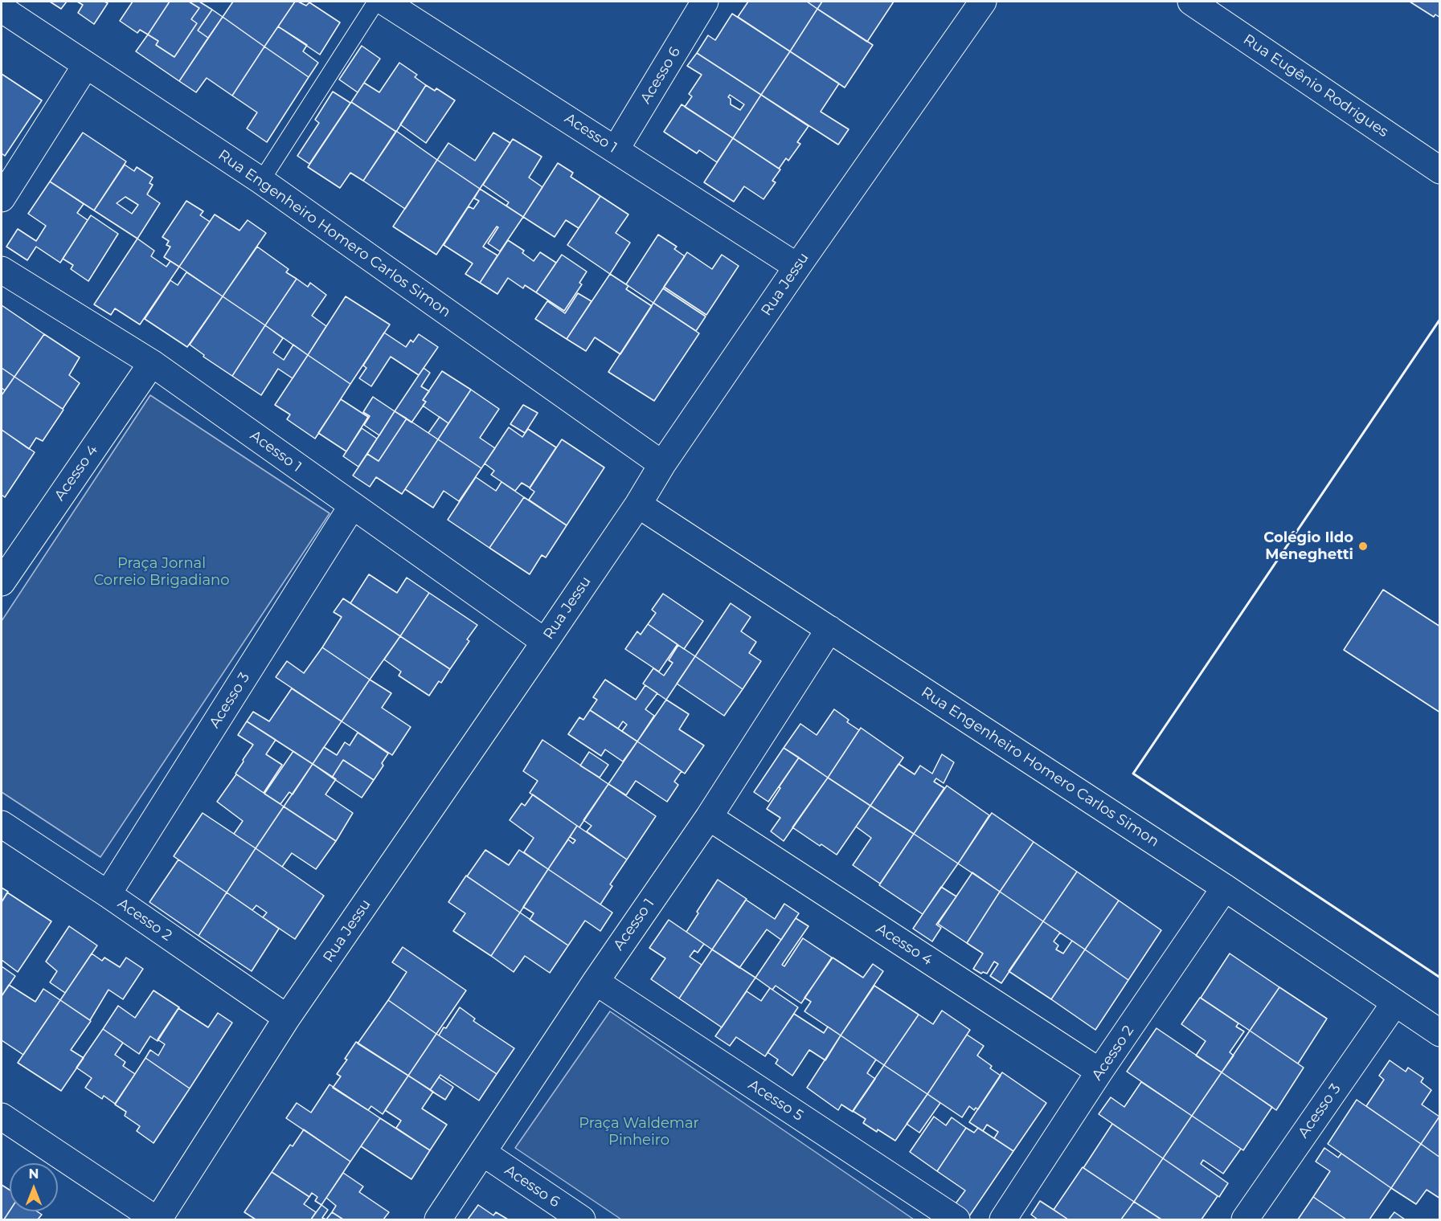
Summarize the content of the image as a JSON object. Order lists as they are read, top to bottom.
{
  "streets": {
    "street": [
      "Acesso 6",
      "Rua Eugênio Rodrigues",
      "Acesso 1",
      "Rua Engenheiro Homero Carlos Simon",
      "Rua Jessu",
      "Acesso 4",
      "Acesso 3",
      "Acesso 2",
      "Acesso 5"
    ]
  },
  "crossings": [
    ["Acesso 6", "Acesso 1"],
    ["Acesso 1", "Rua Engenheiro Homero Carlos Simon"],
    ["Acesso 1", "Rua Jessu"],
    ["Acesso 1", "Acesso 4"],
    ["Acesso 1", "Acesso 3"],
    ["Acesso 1", "Acesso 5"],
    ["Rua Engenheiro Homero Carlos Simon", "Rua Jessu"],
    ["Rua Engenheiro Homero Carlos Simon", "Acesso 3"],
    ["Rua Engenheiro Homero Carlos Simon", "Acesso 2"],
    ["Rua Jessu", "Acesso 2"],
    ["Acesso 4", "Acesso 2"],
    ["Acesso 3", "Acesso 2"]
  ],
  "parks": ["Praça Jornal Correio Brigadiano", "Praça Waldemar Pinheiro"],
  "places": ["Colégio Ildo Meneghetti"],
  "north": "top"
}
